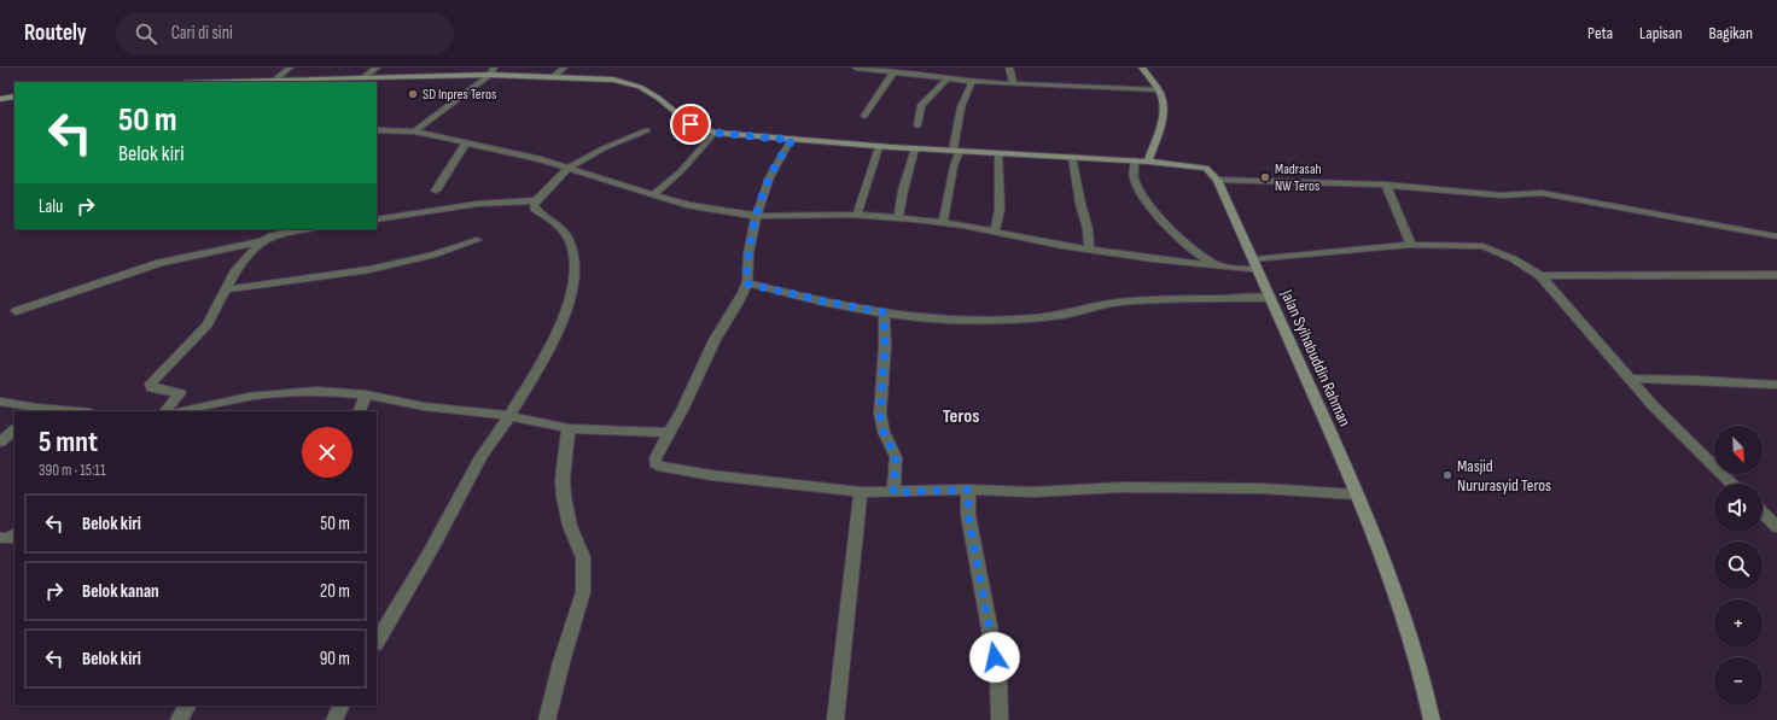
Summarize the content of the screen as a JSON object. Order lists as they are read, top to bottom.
{
  "streets": {
    "street": ["Jalan Syihabuddin Rahman"]
  },
  "districts": ["Teros"],
  "places": ["SD Inpres Teros", "Madrasah NW Teros", "Masjid Nururasyid Teros"],
  "north": "bottom right",
  "page": {
    "header": "Routely",
    "search": "Cari di sini",
    "nav": ["Peta", "Lapisan", "Bagikan"],
    "turn": ["50 m", "Belok kiri"],
    "then": "Lalu",
    "heading": ["5 mnt", "390 m · 15:11"],
    "map_buttons": ["+", "−"],
    "list": [
      {
        "name": "Belok kiri",
        "value": "50 m"
      },
      {
        "name": "Belok kanan",
        "value": "20 m"
      },
      {
        "name": "Belok kiri",
        "value": "90 m"
      }
    ]
  }
}
